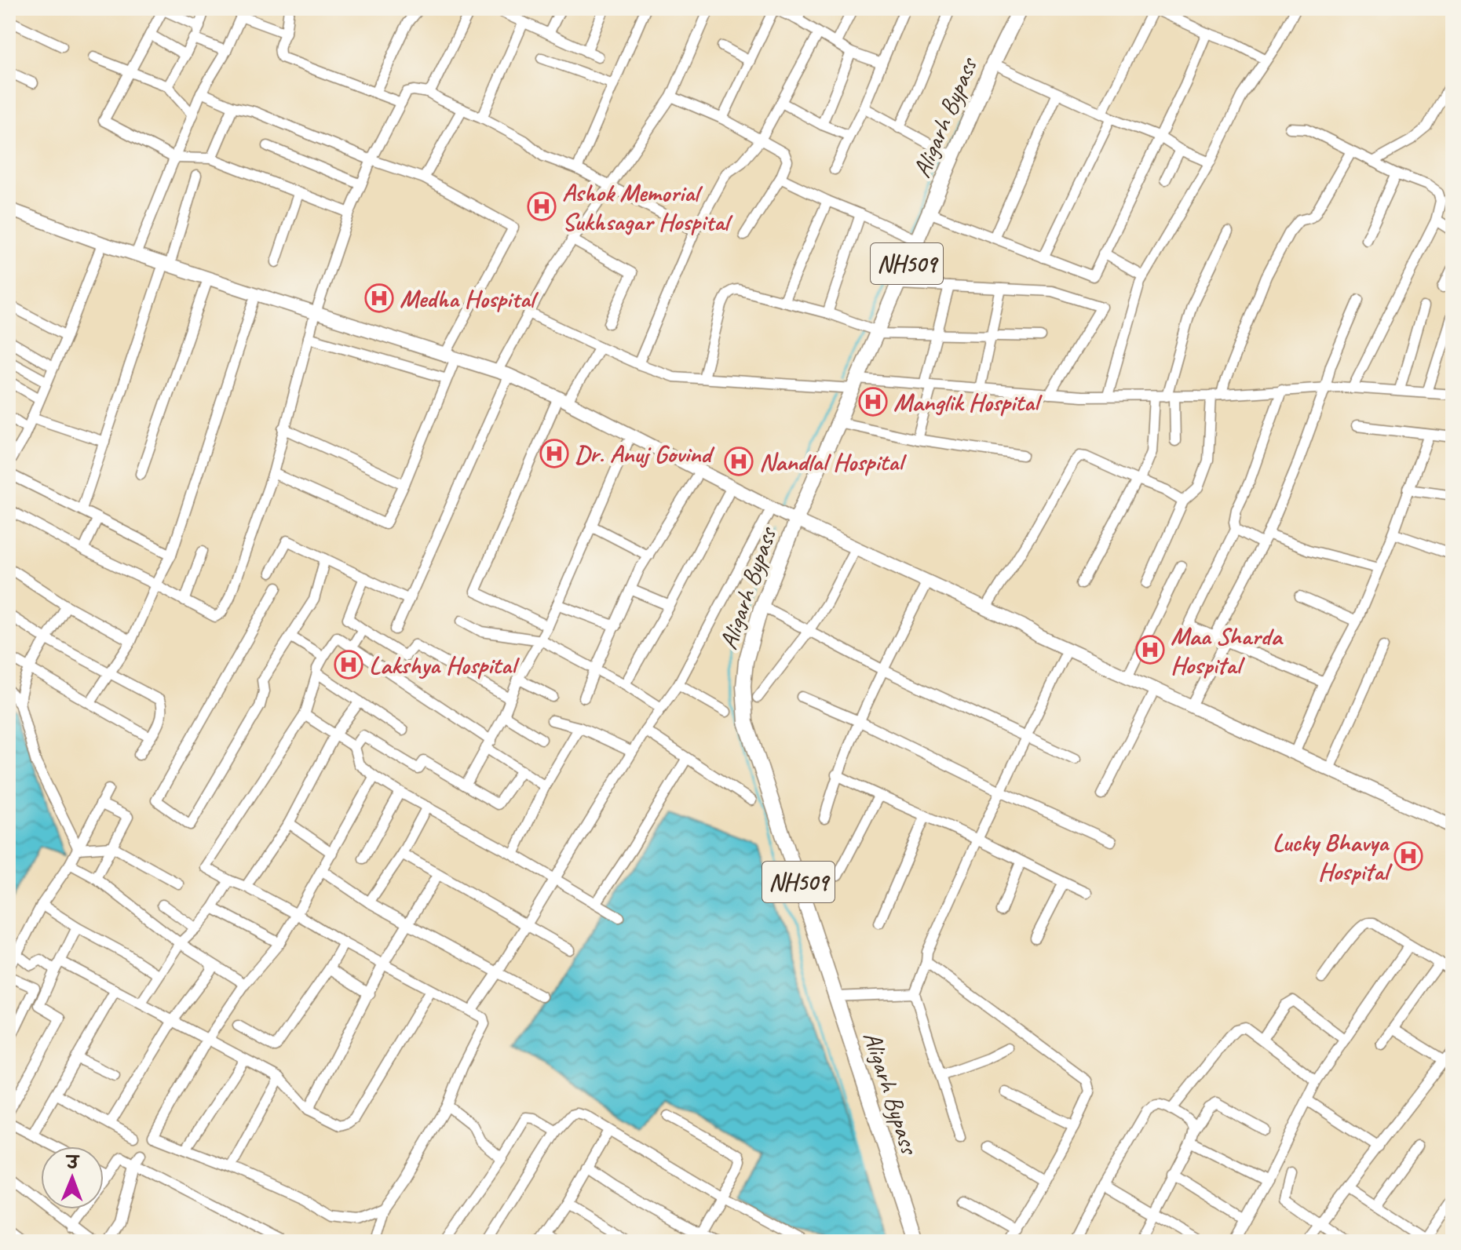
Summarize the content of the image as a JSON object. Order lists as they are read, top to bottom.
{
  "streets": {
    "highway": ["Aligarh Bypass", "NH509"]
  },
  "places": {
    "hospital": [
      "Ashok Memorial Sukhsagar Hospital",
      "Medha Hospital",
      "Manglik Hospital",
      "Dr. Anuj Govind",
      "Nandlal Hospital",
      "Maa Sharda Hospital",
      "Lakshya Hospital",
      "Lucky Bhavya Hospital"
    ]
  },
  "north": "top"
}
